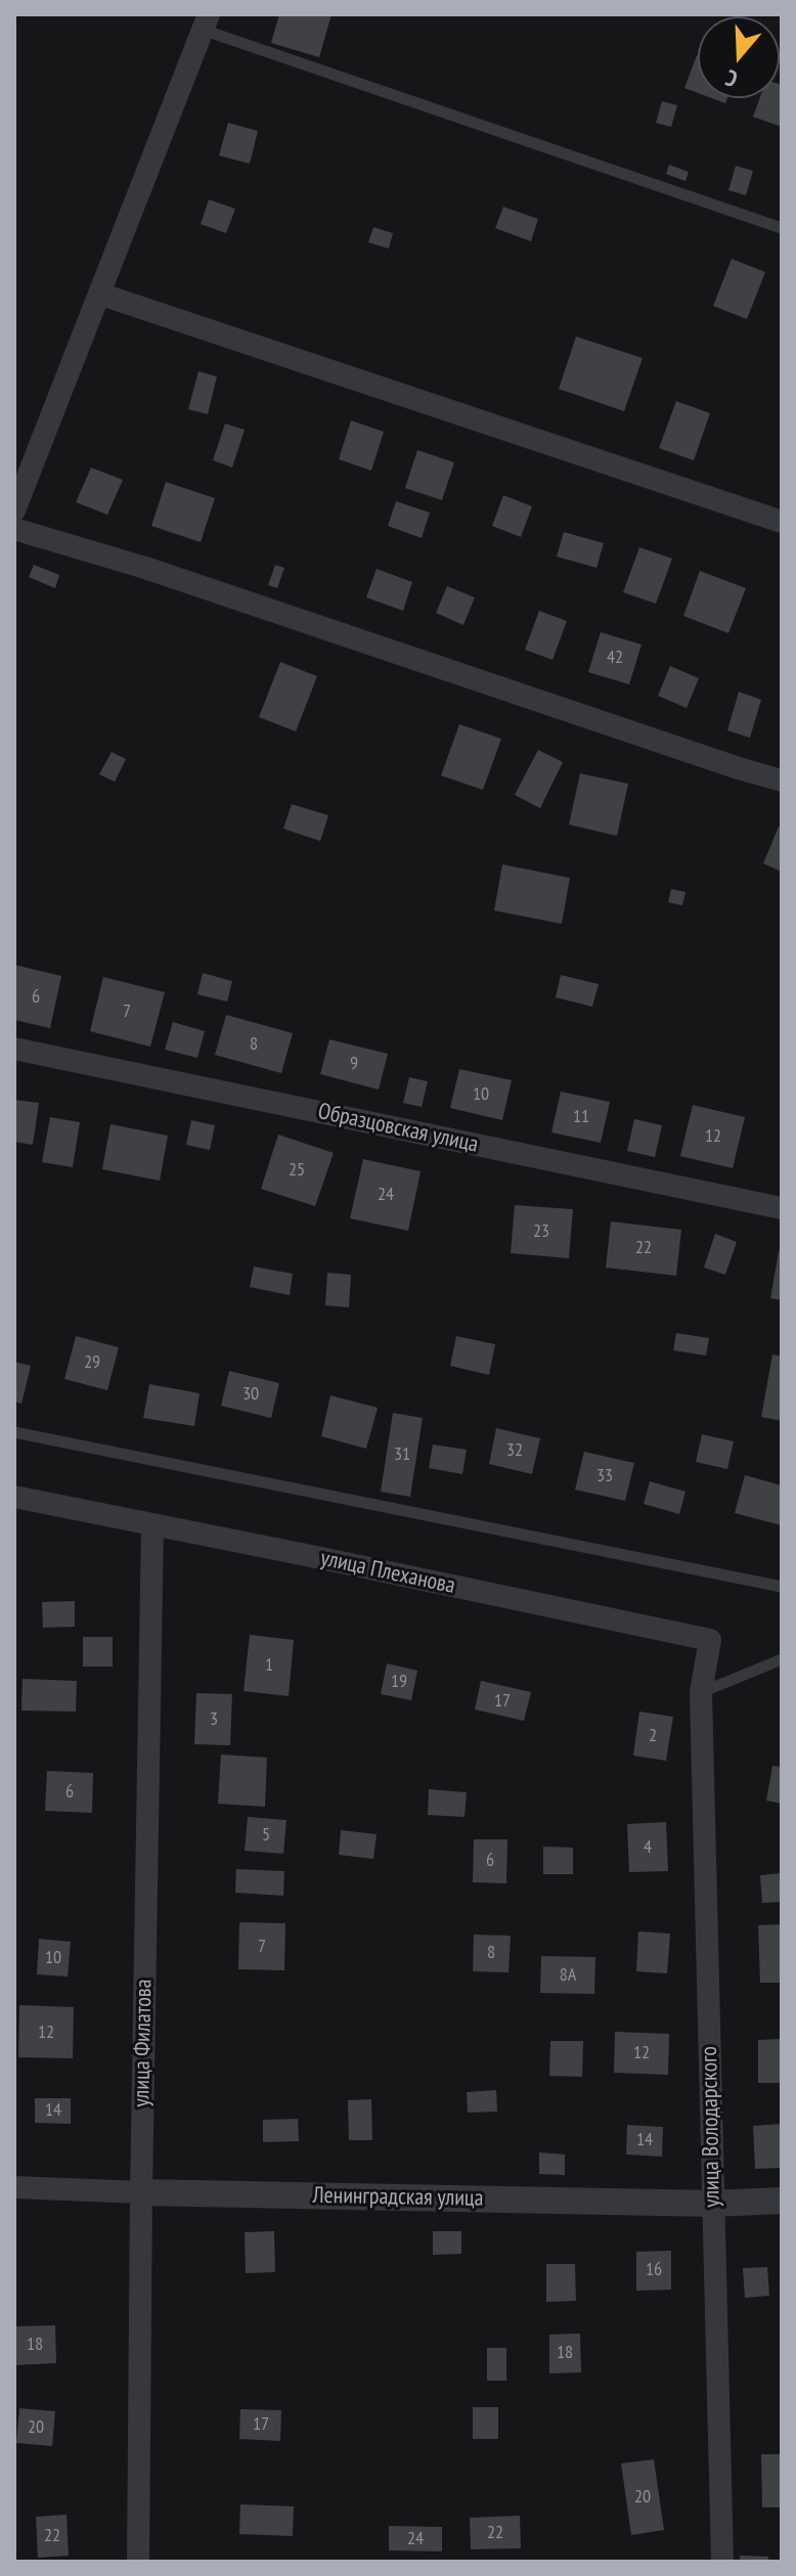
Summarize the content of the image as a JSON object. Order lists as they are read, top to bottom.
{
  "streets": {
    "street": [
      "Образцовская улица",
      "улица Плеханова",
      "улица Филатова",
      "улица Володарского",
      "Ленинградская улица"
    ]
  },
  "crossings": [
    ["улица Плеханова", "улица Филатова"],
    ["улица Плеханова", "улица Володарского"],
    ["улица Филатова", "Ленинградская улица"],
    ["улица Володарского", "Ленинградская улица"]
  ],
  "house_numbers": [
    "42",
    "6",
    "7",
    "8",
    "9",
    "10",
    "11",
    "12",
    "25",
    "24",
    "23",
    "22",
    "29",
    "30",
    "32",
    "31",
    "33",
    "1",
    "19",
    "17",
    "3",
    "2",
    "6",
    "5",
    "4",
    "6",
    "7",
    "8",
    "10",
    "8А",
    "12",
    "12",
    "14",
    "14",
    "16",
    "18",
    "18",
    "17",
    "20",
    "20",
    "22",
    "22",
    "24"
  ],
  "north": "bottom"
}
